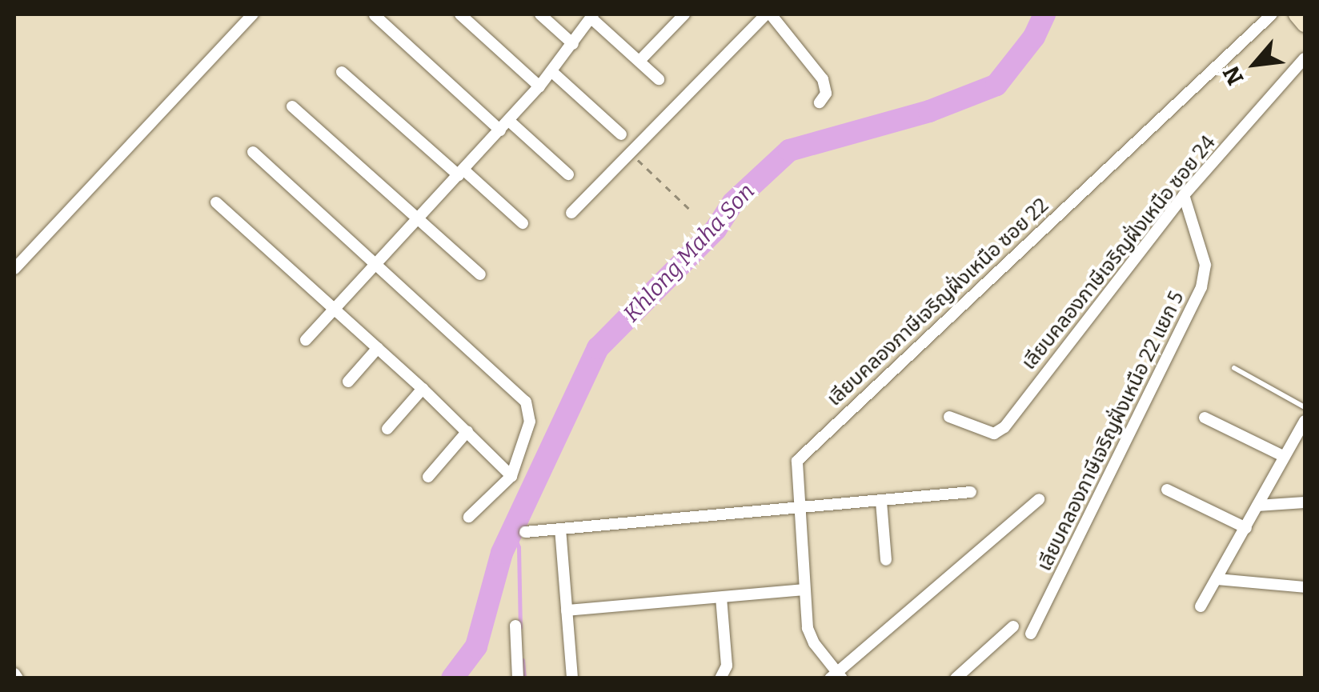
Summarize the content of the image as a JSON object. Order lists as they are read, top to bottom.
{
  "streets": {
    "street": ["เลียบคลองภาษีเจริญฝั่งเหนือ ซอย 24", "เลียบคลองภาษีเจริญฝั่งเหนือ ซอย 22", "เลียบคลองภาษีเจริญฝั่งเหนือ 22 แยก 5"]
  },
  "crossings": [
    ["เลียบคลองภาษีเจริญฝั่งเหนือ ซอย 24", "เลียบคลองภาษีเจริญฝั่งเหนือ 22 แยก 5"]
  ],
  "water": ["Khlong Maha Son"],
  "north": "bottom left"
}
